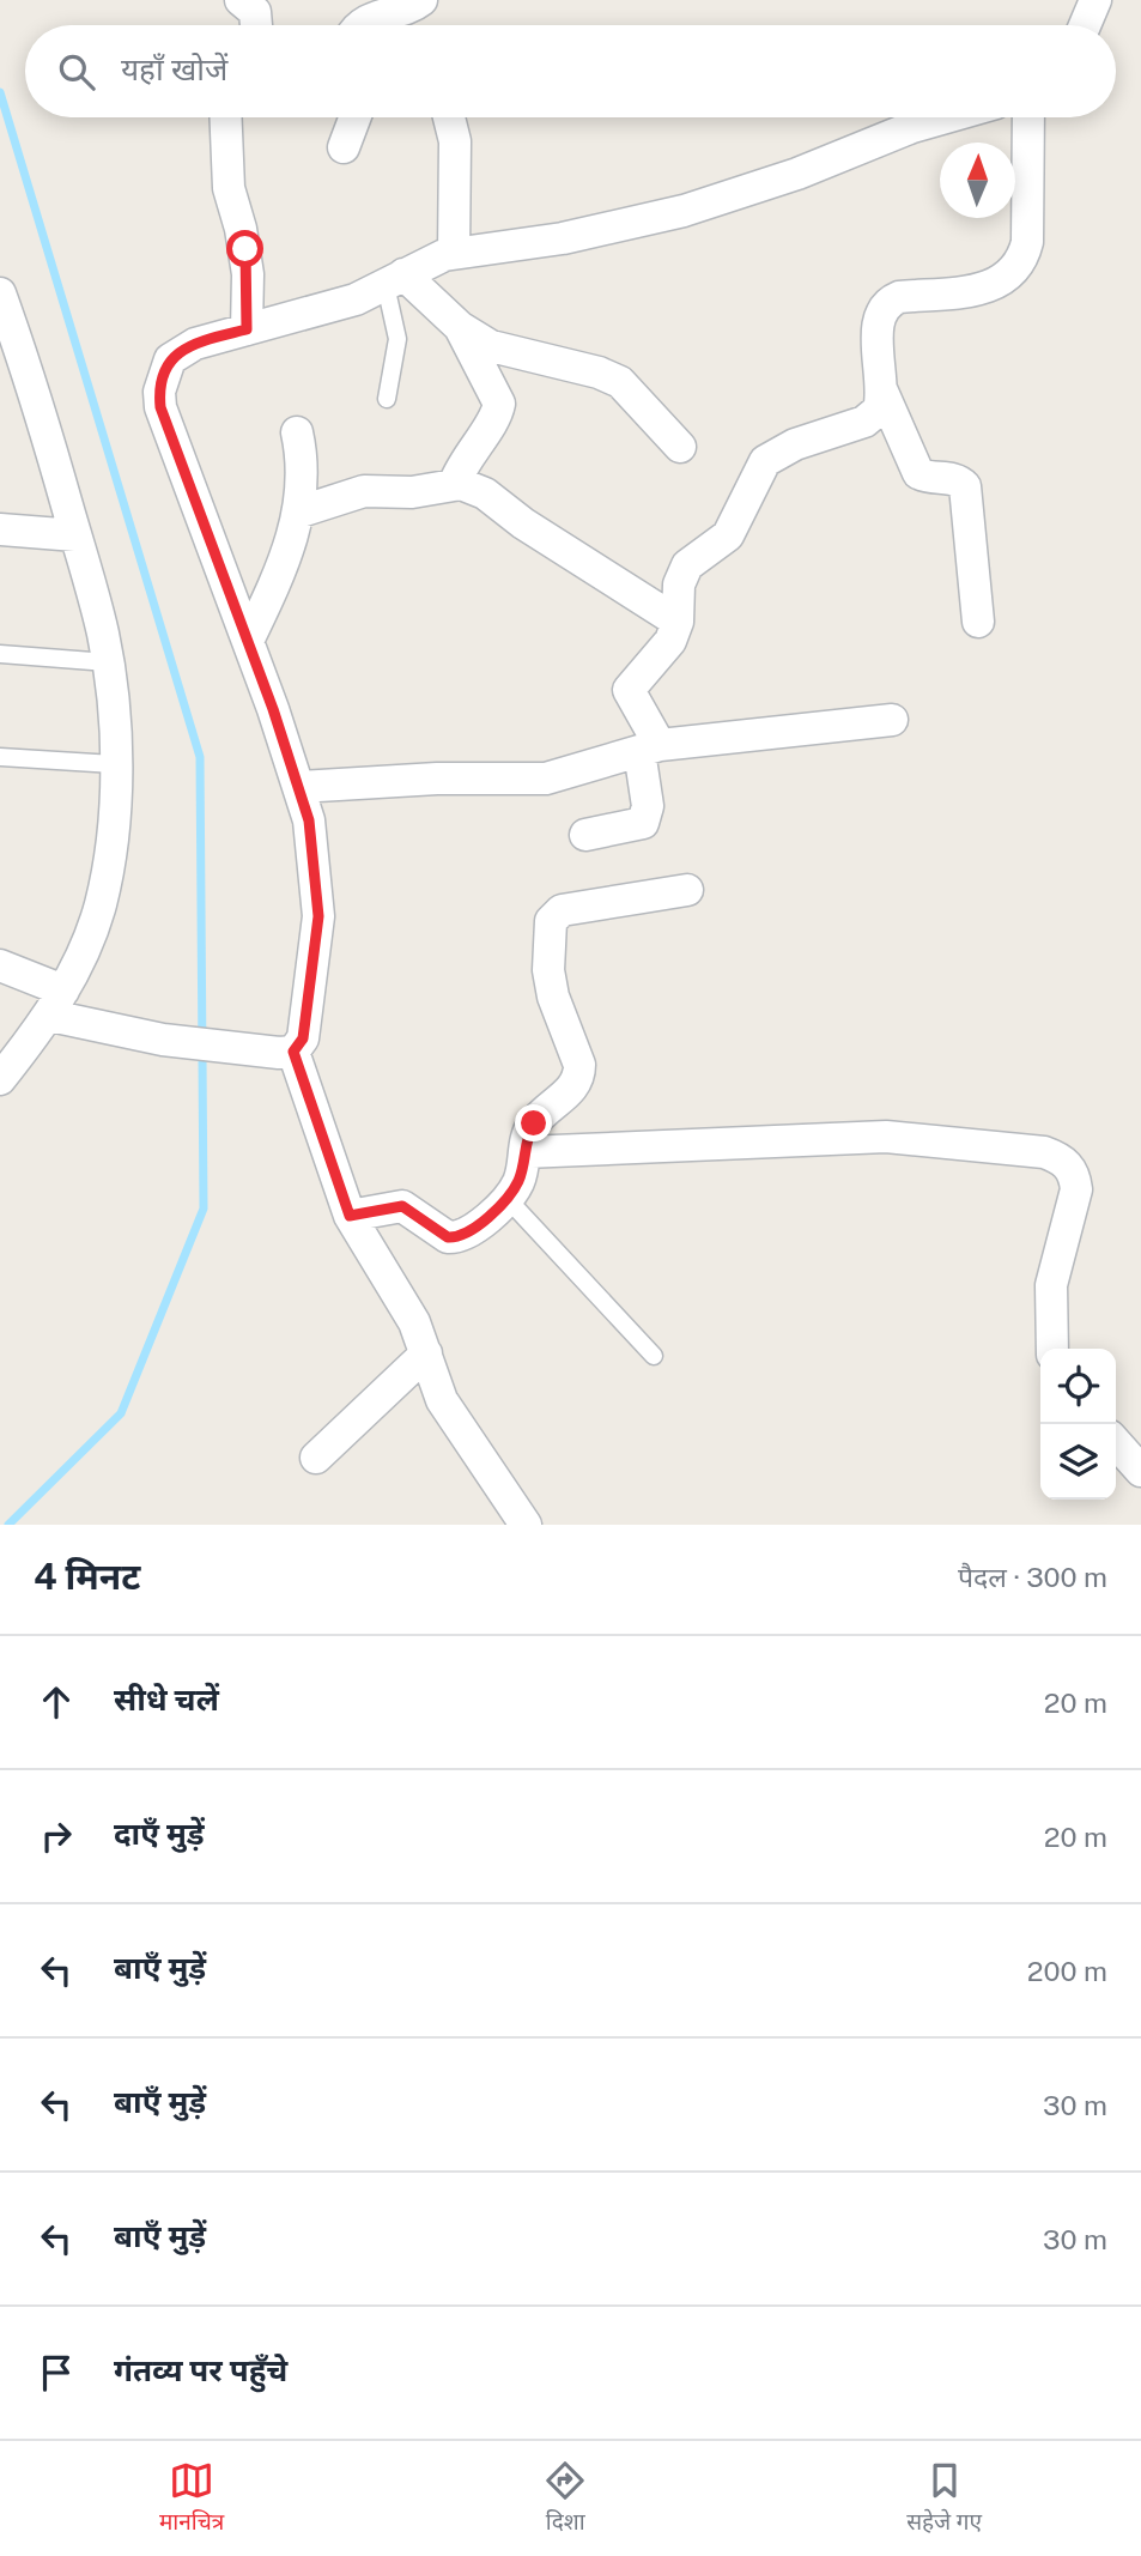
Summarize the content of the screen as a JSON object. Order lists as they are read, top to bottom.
{
  "north": "top",
  "page": {
    "search": "यहाँ खोजें",
    "heading": ["4 मिनट", "पैदल · 300 m"],
    "list": [
      ["सीधे चलें", "20 m"],
      ["दाएँ मुड़ें", "20 m"],
      ["बाएँ मुड़ें", "200 m"],
      ["बाएँ मुड़ें", "30 m"],
      ["बाएँ मुड़ें", "30 m"],
      "गंतव्य पर पहुँचे"
    ],
    "nav": ["मानचित्र", "दिशा", "सहेजे गए"]
  }
}
